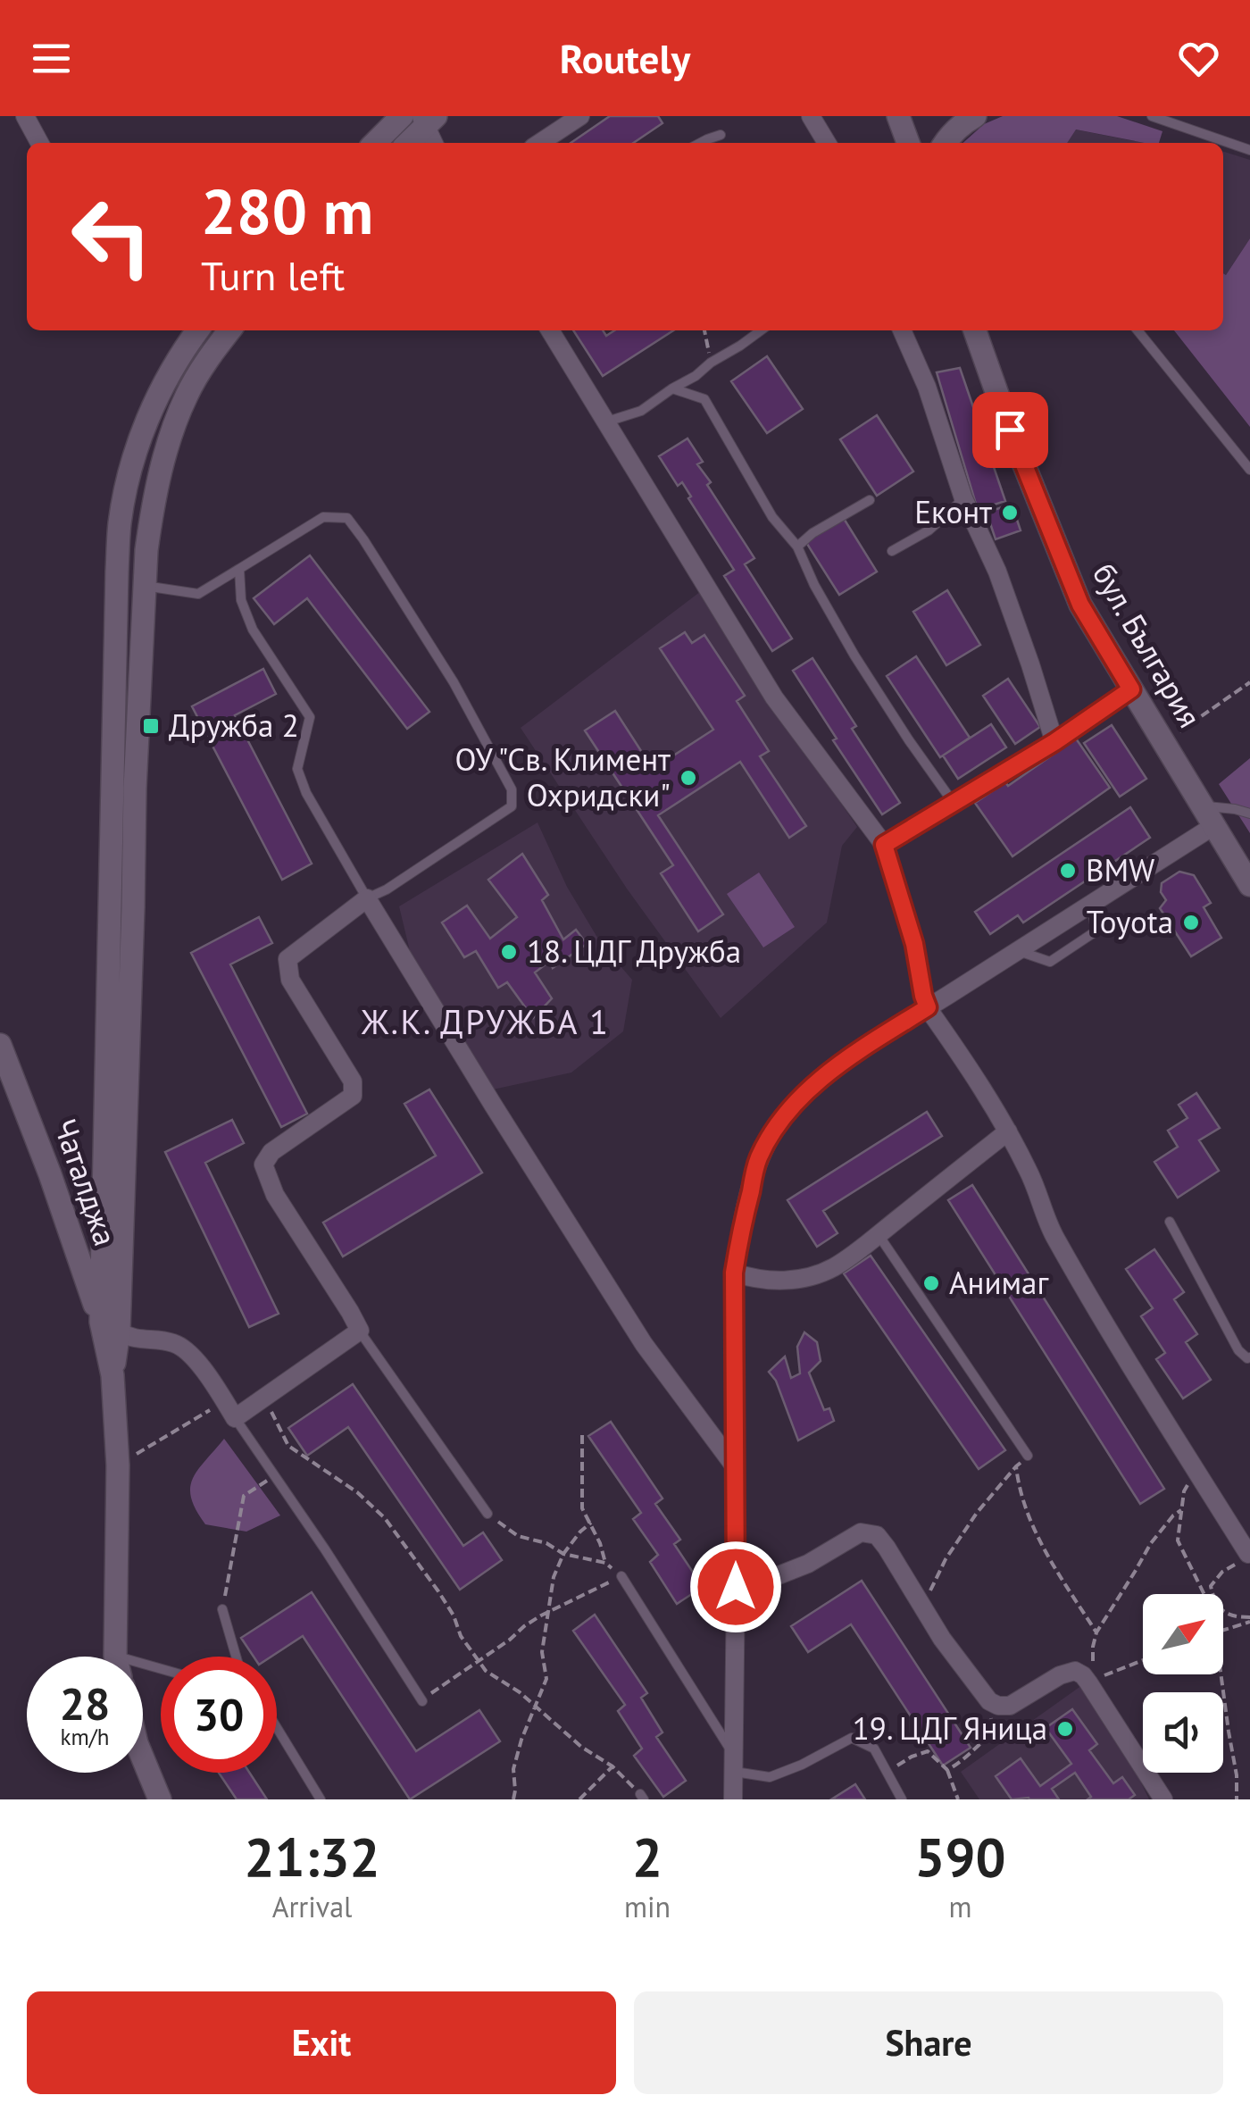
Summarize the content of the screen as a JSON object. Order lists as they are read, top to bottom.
{
  "streets": {
    "street": ["бул. България", "Чаталджа"]
  },
  "districts": ["Ж.К. ДРУЖБА 1"],
  "places": {
    "other": [
      "Еконт",
      "ОУ \"Св. Климент Охридски\"",
      "BMW",
      "Toyota",
      "18. ЦДГ Дружба",
      "Анимаг",
      "19. ЦДГ Яница"
    ],
    "transit": ["Дружба 2"]
  },
  "north": "top right",
  "page": {
    "header": "Routely",
    "turn": ["280 m", "Turn left"],
    "speed": "28 km/h",
    "limit": "30",
    "eta": [
      "21:32",
      "Arrival",
      "2",
      "min",
      "590",
      "m"
    ],
    "buttons": ["Exit", "Share"]
  }
}
